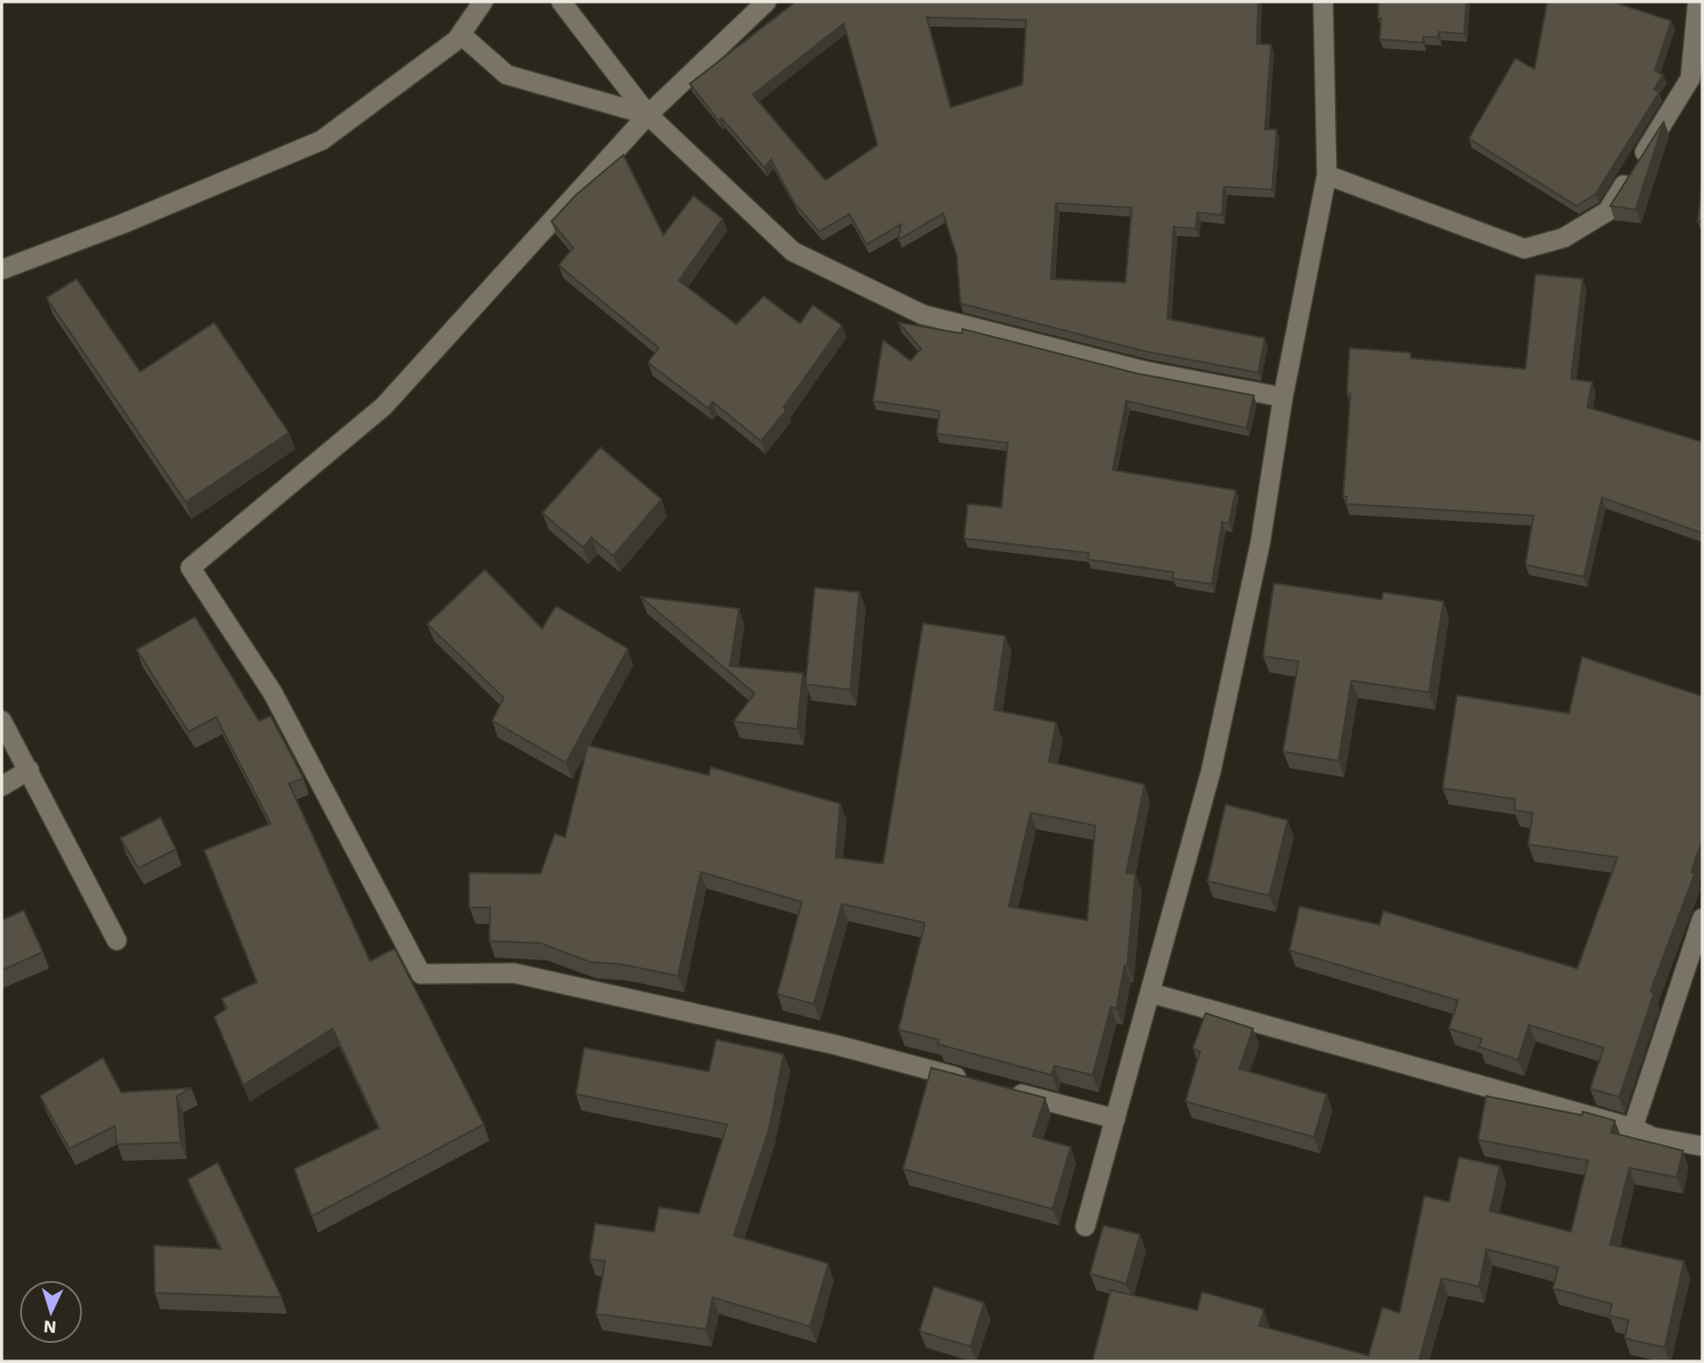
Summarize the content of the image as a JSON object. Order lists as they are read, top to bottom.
{
  "north": "bottom"
}
